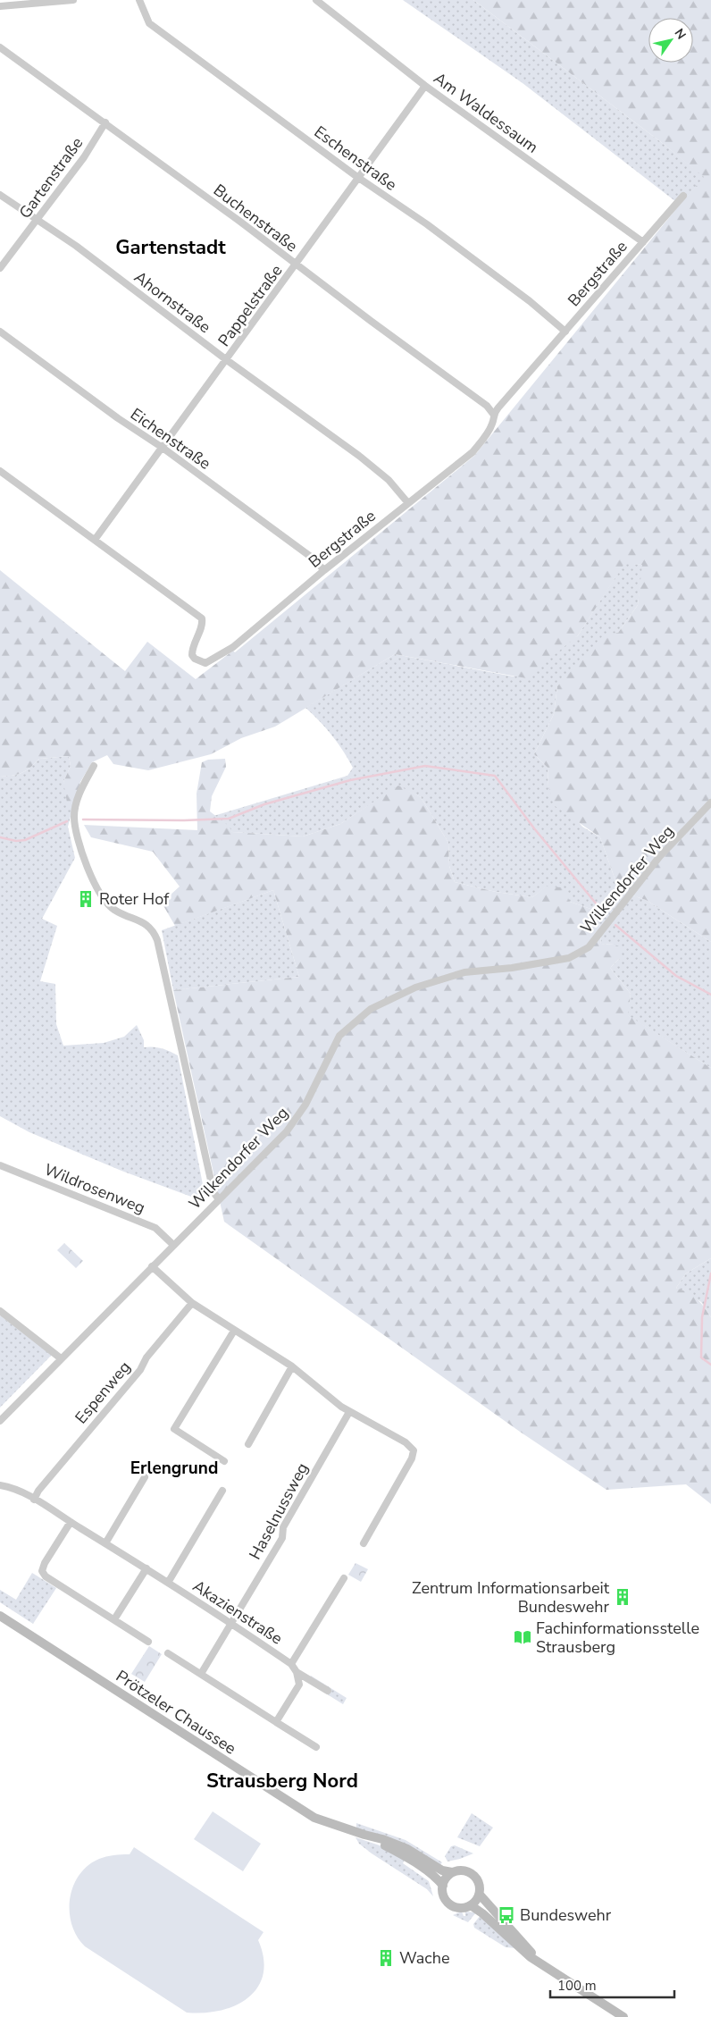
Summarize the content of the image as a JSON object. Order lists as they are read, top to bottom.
{
  "streets": {
    "main road": ["Prötzeler Chaussee"],
    "street": [
      "Am Waldessaum",
      "Eschenstraße",
      "Gartenstraße",
      "Buchenstraße",
      "Bergstraße",
      "Ahornstraße",
      "Pappelstraße",
      "Eichenstraße",
      "Wilkendorfer Weg",
      "Wildrosenweg",
      "Espenweg",
      "Haselnussweg",
      "Akazienstraße"
    ]
  },
  "crossings": [
    ["Am Waldessaum", "Bergstraße"],
    ["Am Waldessaum", "Pappelstraße"],
    ["Eschenstraße", "Bergstraße"],
    ["Eschenstraße", "Pappelstraße"],
    ["Gartenstraße", "Buchenstraße"],
    ["Gartenstraße", "Ahornstraße"],
    ["Buchenstraße", "Bergstraße"],
    ["Buchenstraße", "Pappelstraße"],
    ["Bergstraße", "Ahornstraße"],
    ["Bergstraße", "Pappelstraße"],
    ["Bergstraße", "Eichenstraße"],
    ["Ahornstraße", "Pappelstraße"],
    ["Pappelstraße", "Eichenstraße"],
    ["Wilkendorfer Weg", "Wildrosenweg"],
    ["Espenweg", "Akazienstraße"],
    ["Haselnussweg", "Akazienstraße"]
  ],
  "districts": ["Gartenstadt", "Erlengrund", "Strausberg Nord"],
  "places": {
    "building": ["Roter Hof", "Zentrum Informationsarbeit Bundeswehr", "Wache"],
    "library": ["Fachinformationsstelle Strausberg"],
    "bus stop": ["Bundeswehr"]
  },
  "scale_bar": "100 m",
  "north": "top right"
}
